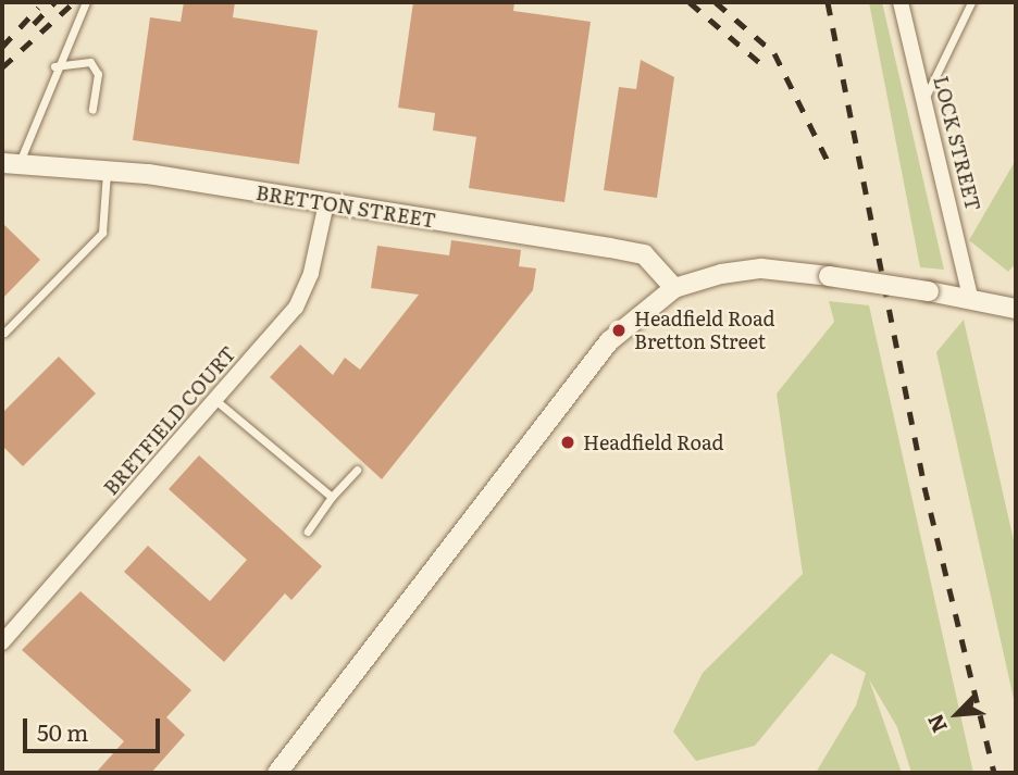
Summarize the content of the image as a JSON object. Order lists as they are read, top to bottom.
{
  "streets": {
    "street": ["LOCK STREET", "BRETTON STREET", "BRETFIELD COURT"]
  },
  "crossings": [
    ["BRETTON STREET", "BRETFIELD COURT"]
  ],
  "places": ["Headfield Road Bretton Street", "Headfield Road"],
  "scale_bar": "50 m",
  "north": "bottom left"
}
